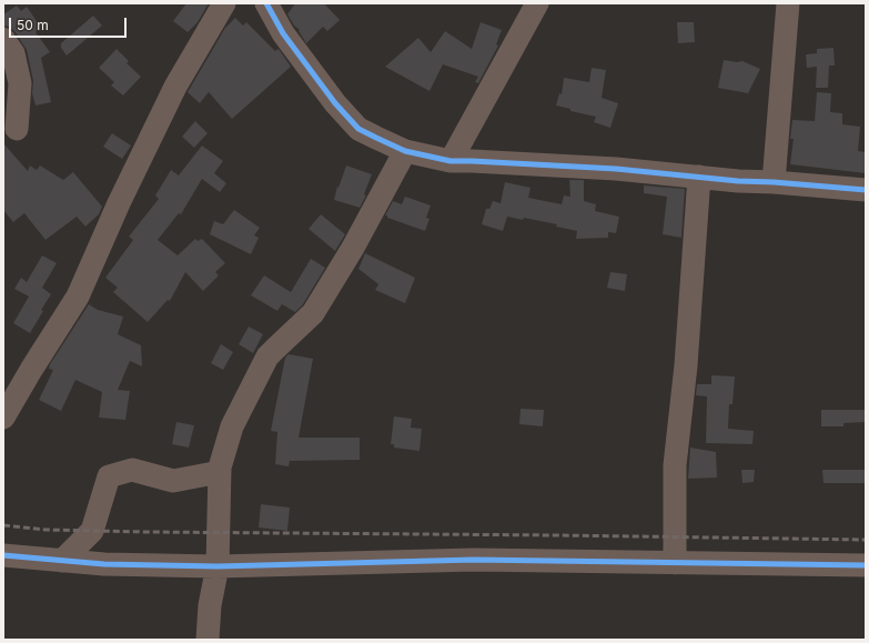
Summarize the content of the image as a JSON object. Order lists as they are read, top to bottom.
{
  "scale_bar": "50 m"
}
